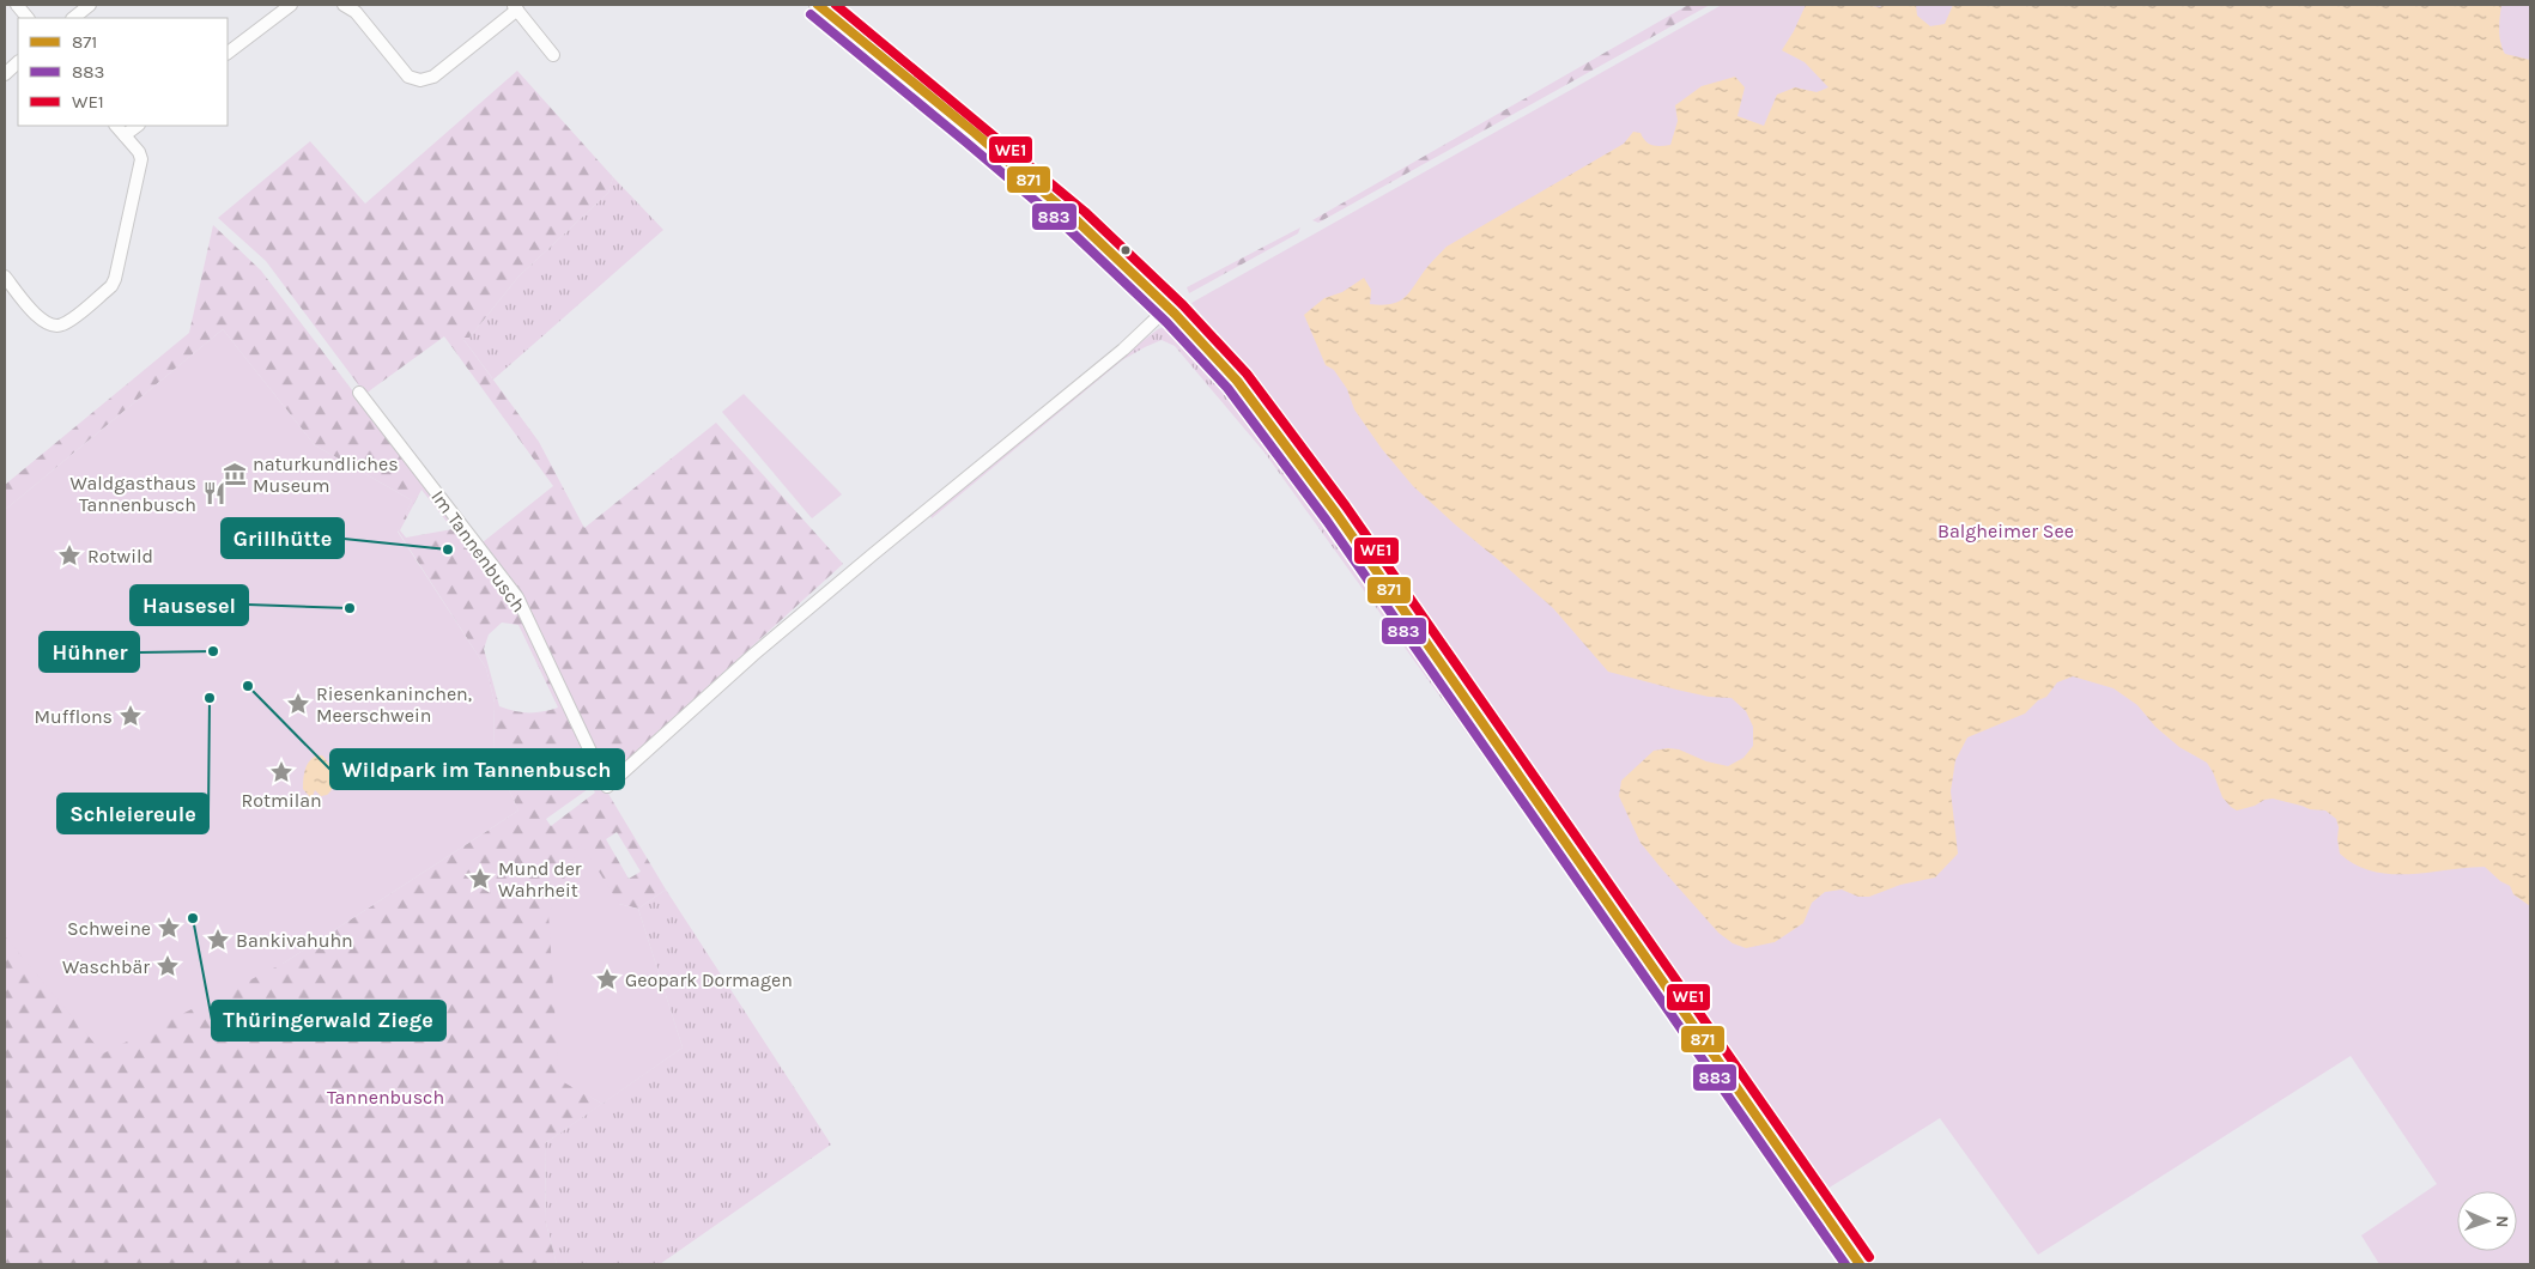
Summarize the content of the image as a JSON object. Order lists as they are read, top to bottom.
{
  "streets": {
    "street": ["Im Tannenbusch"]
  },
  "parks": ["Balgheimer See", "Tannenbusch"],
  "places": {
    "museum": ["naturkundliches Museum"],
    "restaurant": ["Waldgasthaus Tannenbusch"],
    "other": [
      "Grillhütte",
      "Hausesel",
      "Hühner",
      "Wildpark im Tannenbusch",
      "Schleiereule",
      "Thüringerwald Ziege"
    ],
    "place": [
      "Rotwild",
      "Riesenkaninchen, Meerschwein",
      "Mufflons",
      "Rotmilan",
      "Mund der Wahrheit",
      "Schweine",
      "Bankivahuhn",
      "Waschbär",
      "Geopark Dormagen"
    ]
  },
  "lines": ["transit line 871", "transit line WE1", "transit line 883"],
  "legend": ["871", "883", "WE1"],
  "north": "right"
}
